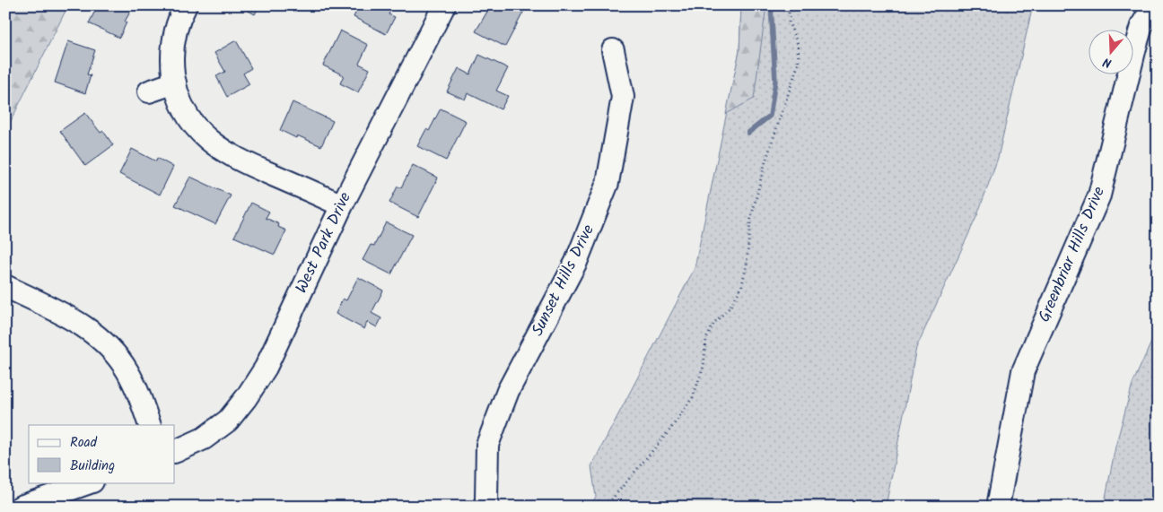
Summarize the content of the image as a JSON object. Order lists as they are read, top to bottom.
{
  "streets": {
    "street": ["West Park Drive", "Greenbriar Hills Drive", "Sunset Hills Drive"]
  },
  "legend": ["Road", "Building"],
  "north": "bottom"
}
